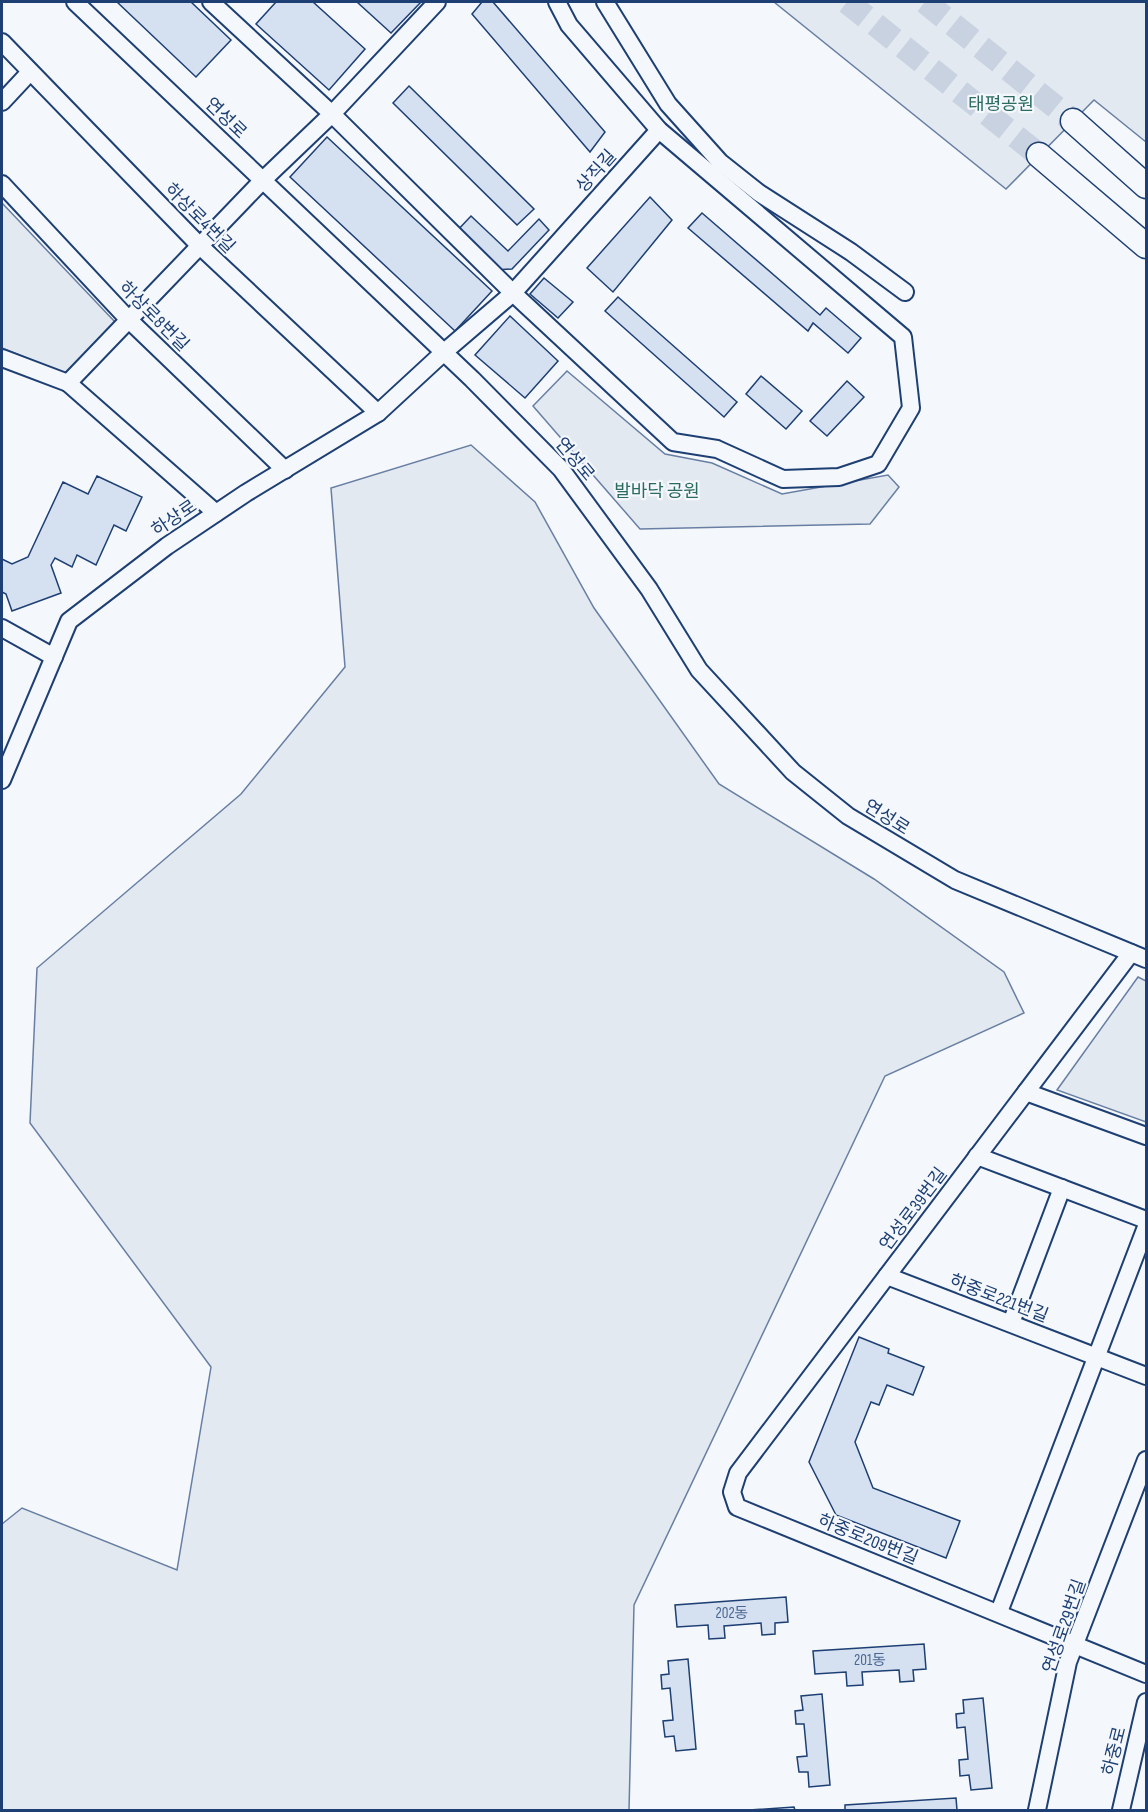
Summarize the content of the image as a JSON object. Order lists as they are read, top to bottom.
{
  "streets": {
    "street": [
      "연성로",
      "상직길",
      "하상로4번길",
      "하상로8번길",
      "하상로",
      "연성로39번길",
      "하중로221번길",
      "하중로209번길",
      "연성로29번길",
      "하중로"
    ]
  },
  "crossings": [
    ["연성로", "상직길"],
    ["연성로", "하상로"],
    ["연성로", "연성로39번길"],
    ["상직길", "하상로"],
    ["하상로4번길", "하상로"],
    ["하상로8번길", "하상로"],
    ["연성로39번길", "하중로221번길"],
    ["연성로39번길", "하중로209번길"],
    ["하중로209번길", "연성로29번길"]
  ],
  "parks": ["태평공원", "발바닥 공원"],
  "house_numbers": ["202동", "201동"]
}
